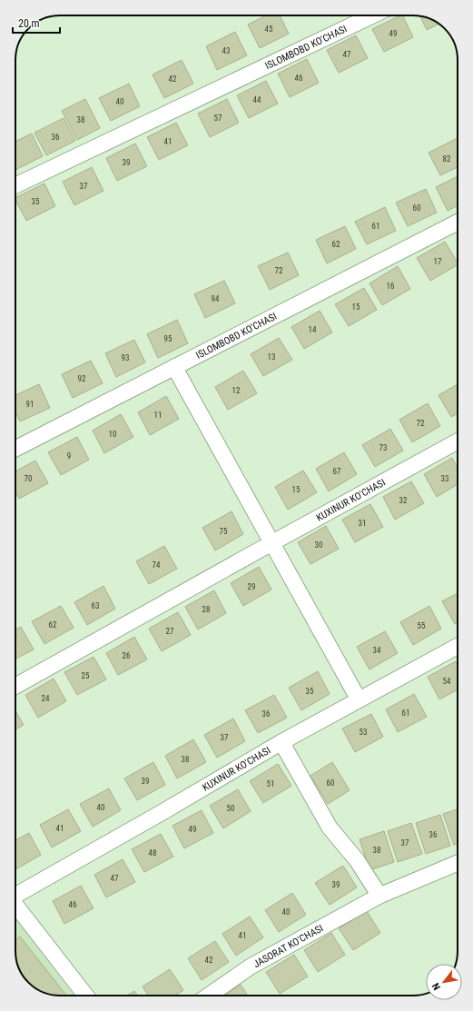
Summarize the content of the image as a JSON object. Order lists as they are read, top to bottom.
{
  "streets": {
    "street": ["ISLOMBOBD KO'CHASI", "KUXINUR KO'CHASI", "JASORAT KO'CHASI"]
  },
  "house_numbers": [
    "45",
    "49",
    "43",
    "47",
    "46",
    "42",
    "44",
    "40",
    "57",
    "38",
    "36",
    "41",
    "82",
    "39",
    "37",
    "35",
    "60",
    "61",
    "62",
    "17",
    "72",
    "16",
    "94",
    "15",
    "14",
    "95",
    "13",
    "93",
    "92",
    "12",
    "91",
    "11",
    "72",
    "10",
    "73",
    "9",
    "67",
    "70",
    "33",
    "15",
    "32",
    "31",
    "75",
    "30",
    "74",
    "29",
    "63",
    "28",
    "62",
    "55",
    "27",
    "34",
    "26",
    "25",
    "54",
    "35",
    "24",
    "61",
    "36",
    "53",
    "37",
    "38",
    "39",
    "60",
    "51",
    "40",
    "50",
    "41",
    "49",
    "36",
    "37",
    "38",
    "48",
    "47",
    "39",
    "46",
    "40",
    "41",
    "42"
  ],
  "scale_bar": "20 m",
  "north": "bottom left"
}
